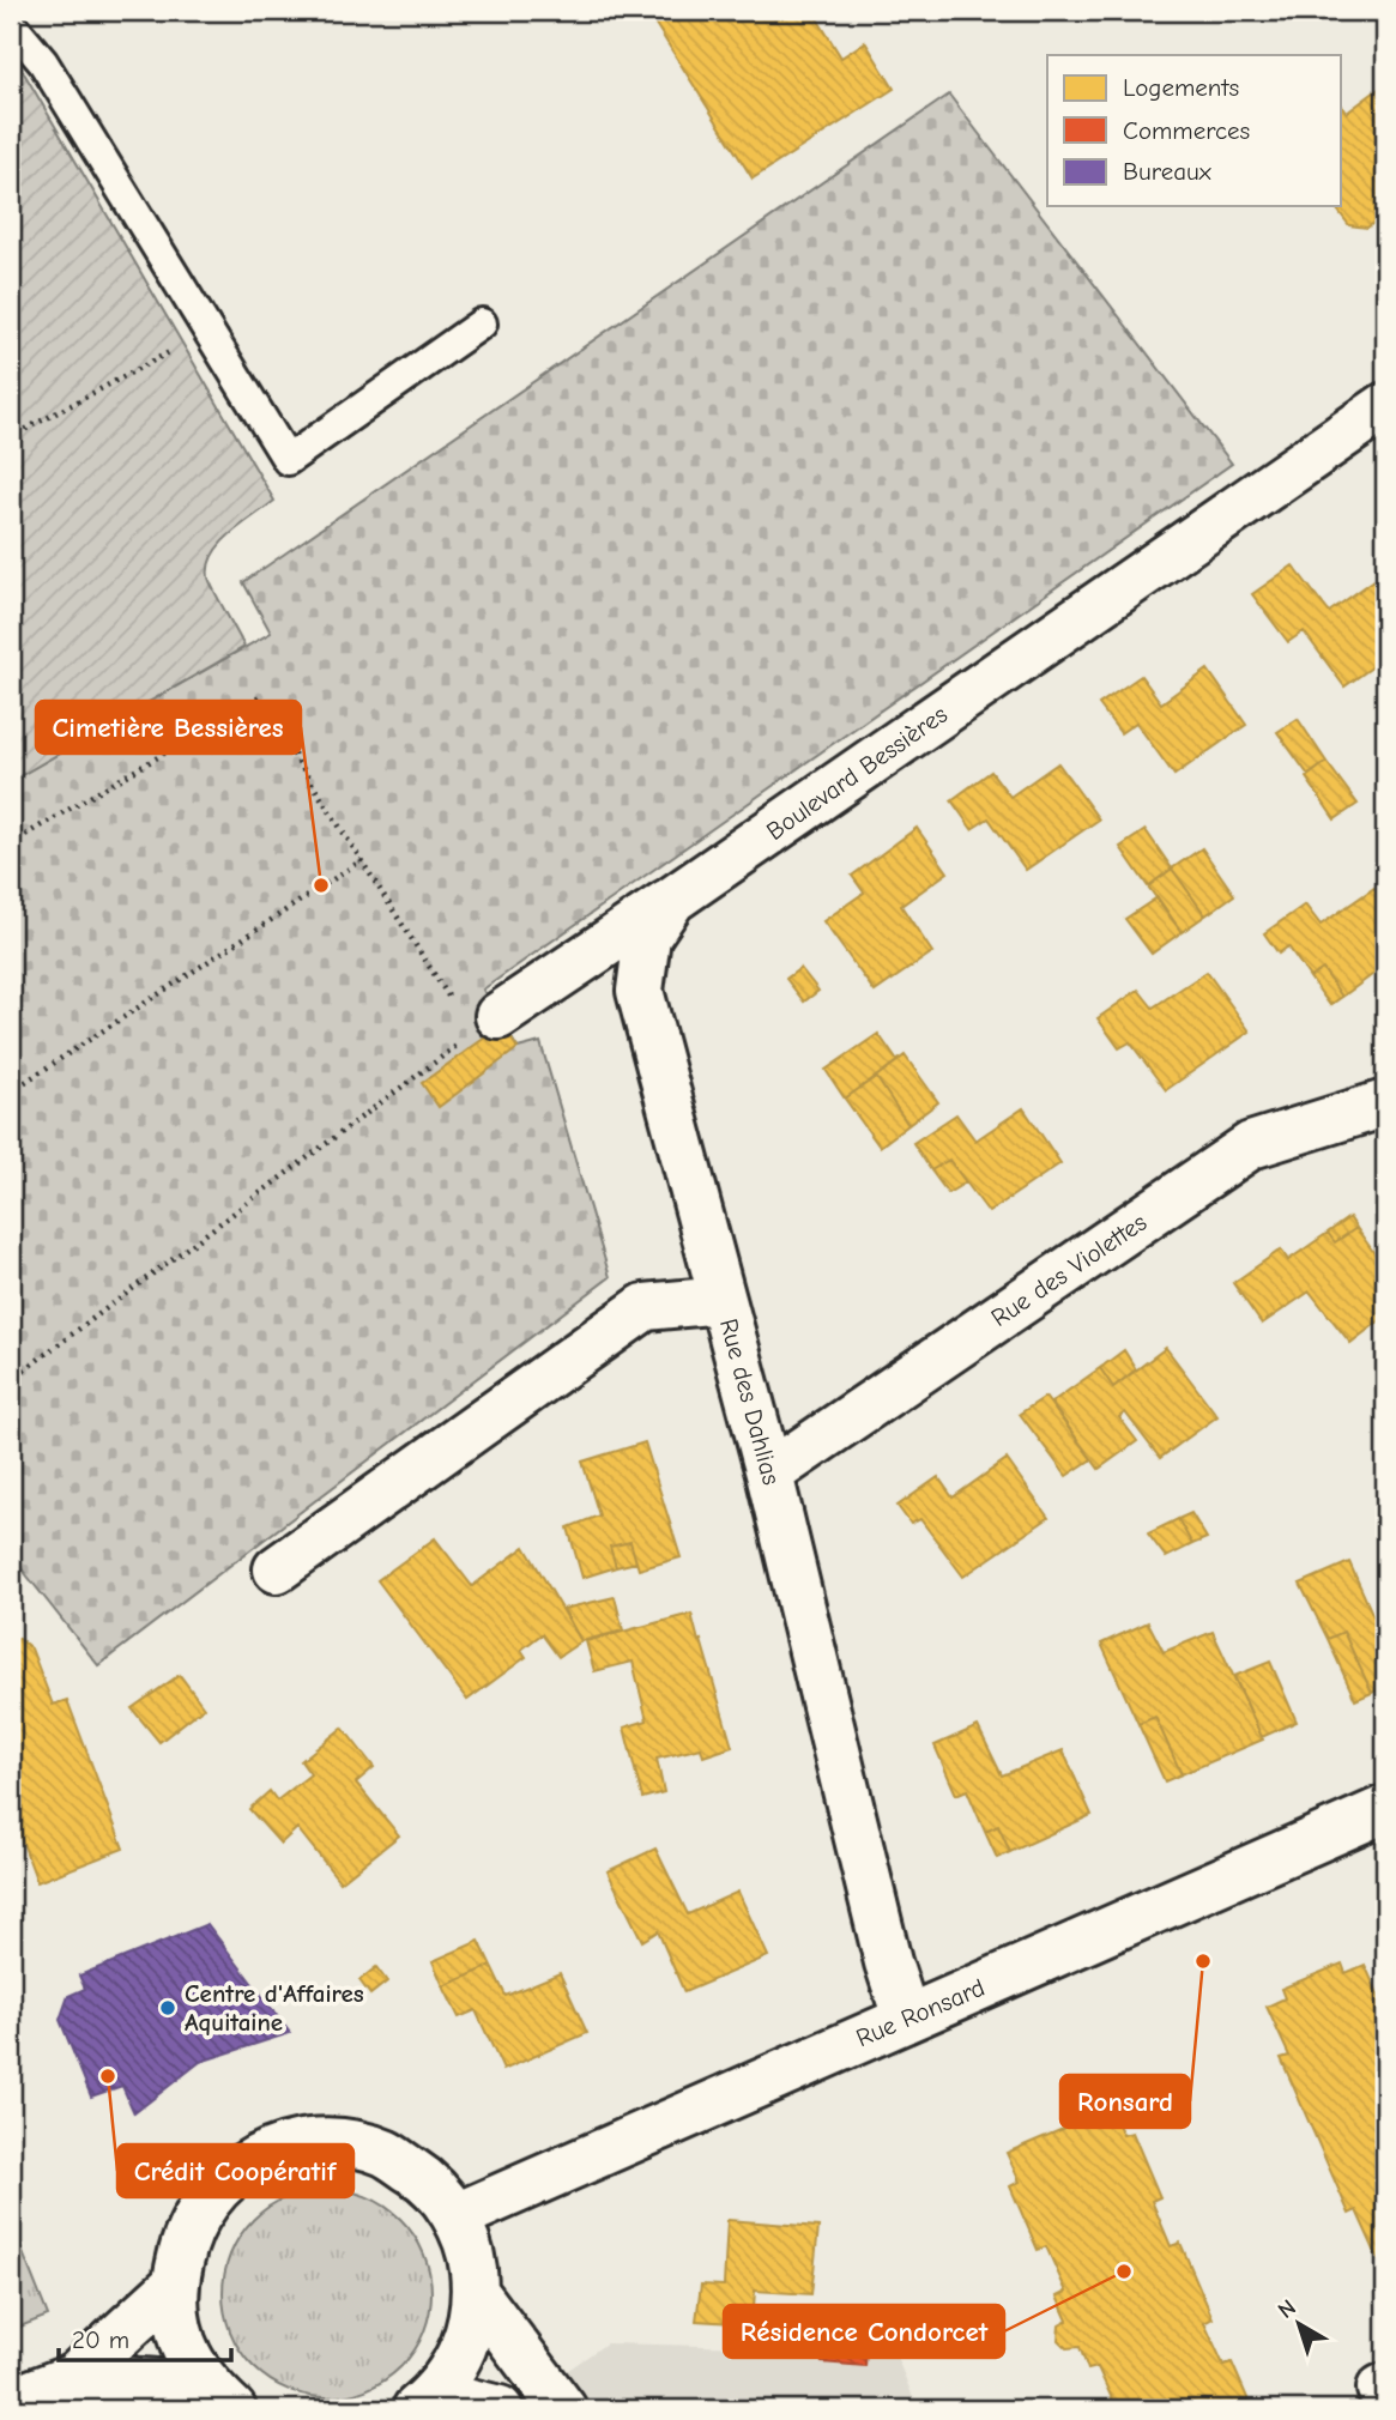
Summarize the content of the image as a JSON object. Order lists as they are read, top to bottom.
{
  "streets": {
    "street": [
      "Boulevard Bessières",
      "Rue des Violettes",
      "Rue des Dahlias",
      "Rue Ronsard"
    ]
  },
  "crossings": [
    ["Boulevard Bessières", "Rue des Dahlias"],
    ["Rue des Violettes", "Rue des Dahlias"],
    ["Rue des Dahlias", "Rue Ronsard"]
  ],
  "places": [
    "Cimetière Bessières",
    "Ronsard",
    "Centre d'Affaires Aquitaine",
    "Crédit Coopératif",
    "Résidence Condorcet"
  ],
  "legend": ["Logements", "Commerces", "Bureaux"],
  "scale_bar": "20 m",
  "north": "top left"
}
